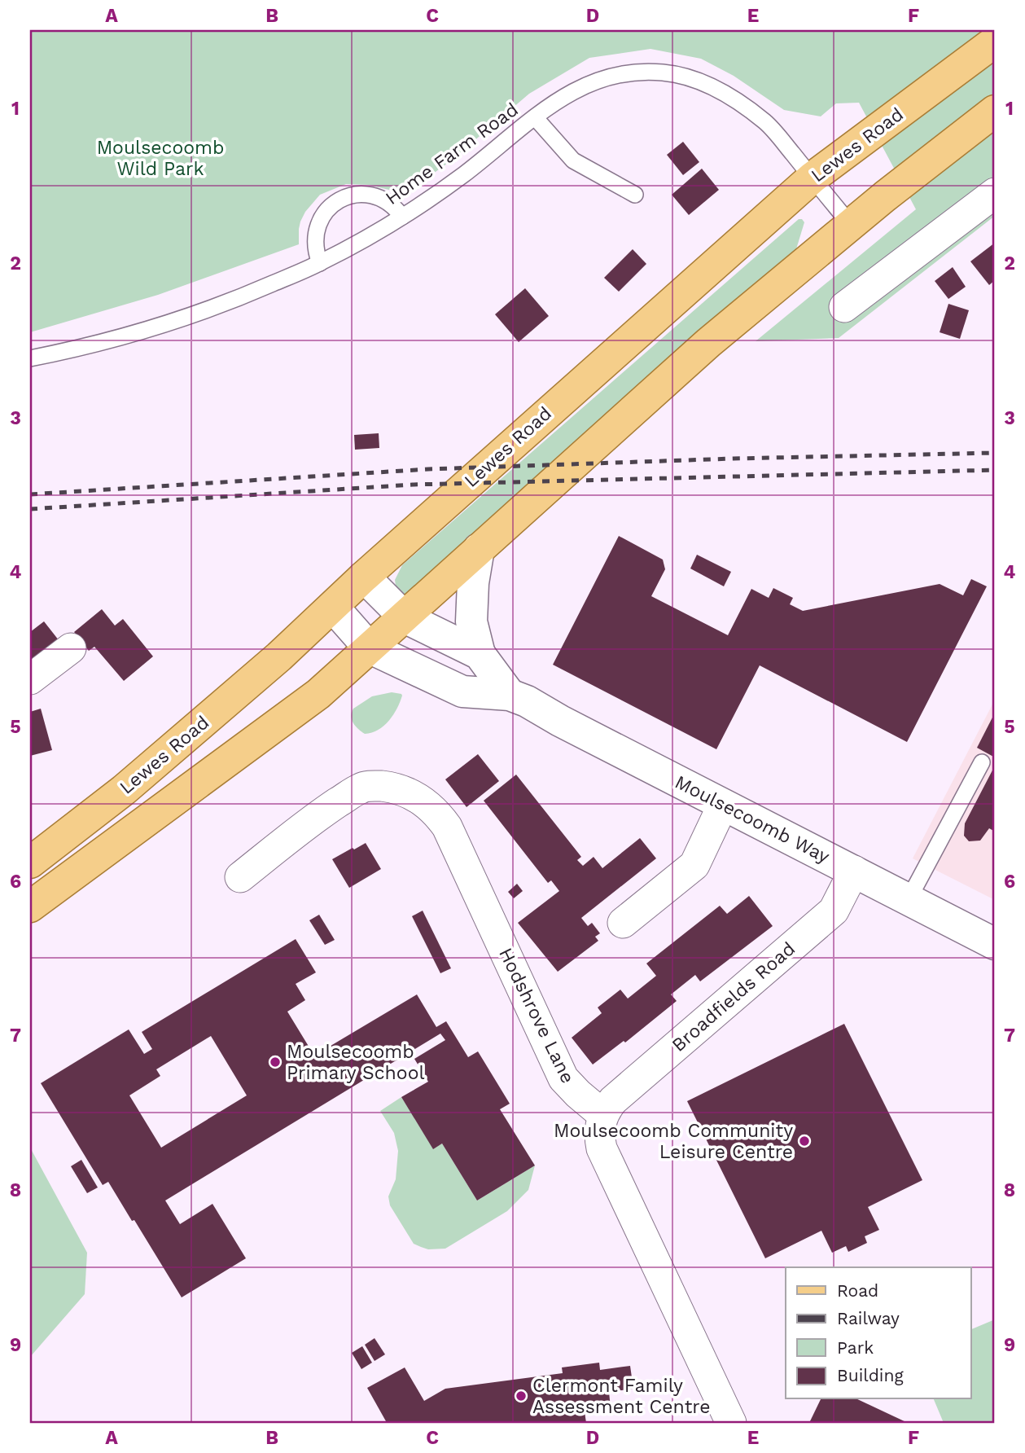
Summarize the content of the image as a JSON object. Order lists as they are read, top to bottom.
{
  "streets": {
    "main road": ["Lewes Road"],
    "street": ["Moulsecoomb Way", "Broadfields Road", "Hodshrove Lane"],
    "lane": ["Home Farm Road"]
  },
  "crossings": [
    ["Lewes Road", "Home Farm Road"],
    ["Lewes Road", "Moulsecoomb Way"],
    ["Moulsecoomb Way", "Broadfields Road"],
    ["Broadfields Road", "Hodshrove Lane"]
  ],
  "parks": ["Moulsecoomb Wild Park"],
  "places": ["Moulsecoomb Primary School", "Moulsecoomb Community Leisure Centre", "Clermont Family Assessment Centre"],
  "legend": [
    "Road",
    "Railway",
    "Park",
    "Building"
  ],
  "grid": {
    "columns": [
      "A",
      "B",
      "C",
      "D",
      "E",
      "F"
    ],
    "rows": [
      "1",
      "2",
      "3",
      "4",
      "5",
      "6",
      "7",
      "8",
      "9"
    ]
  }
}
